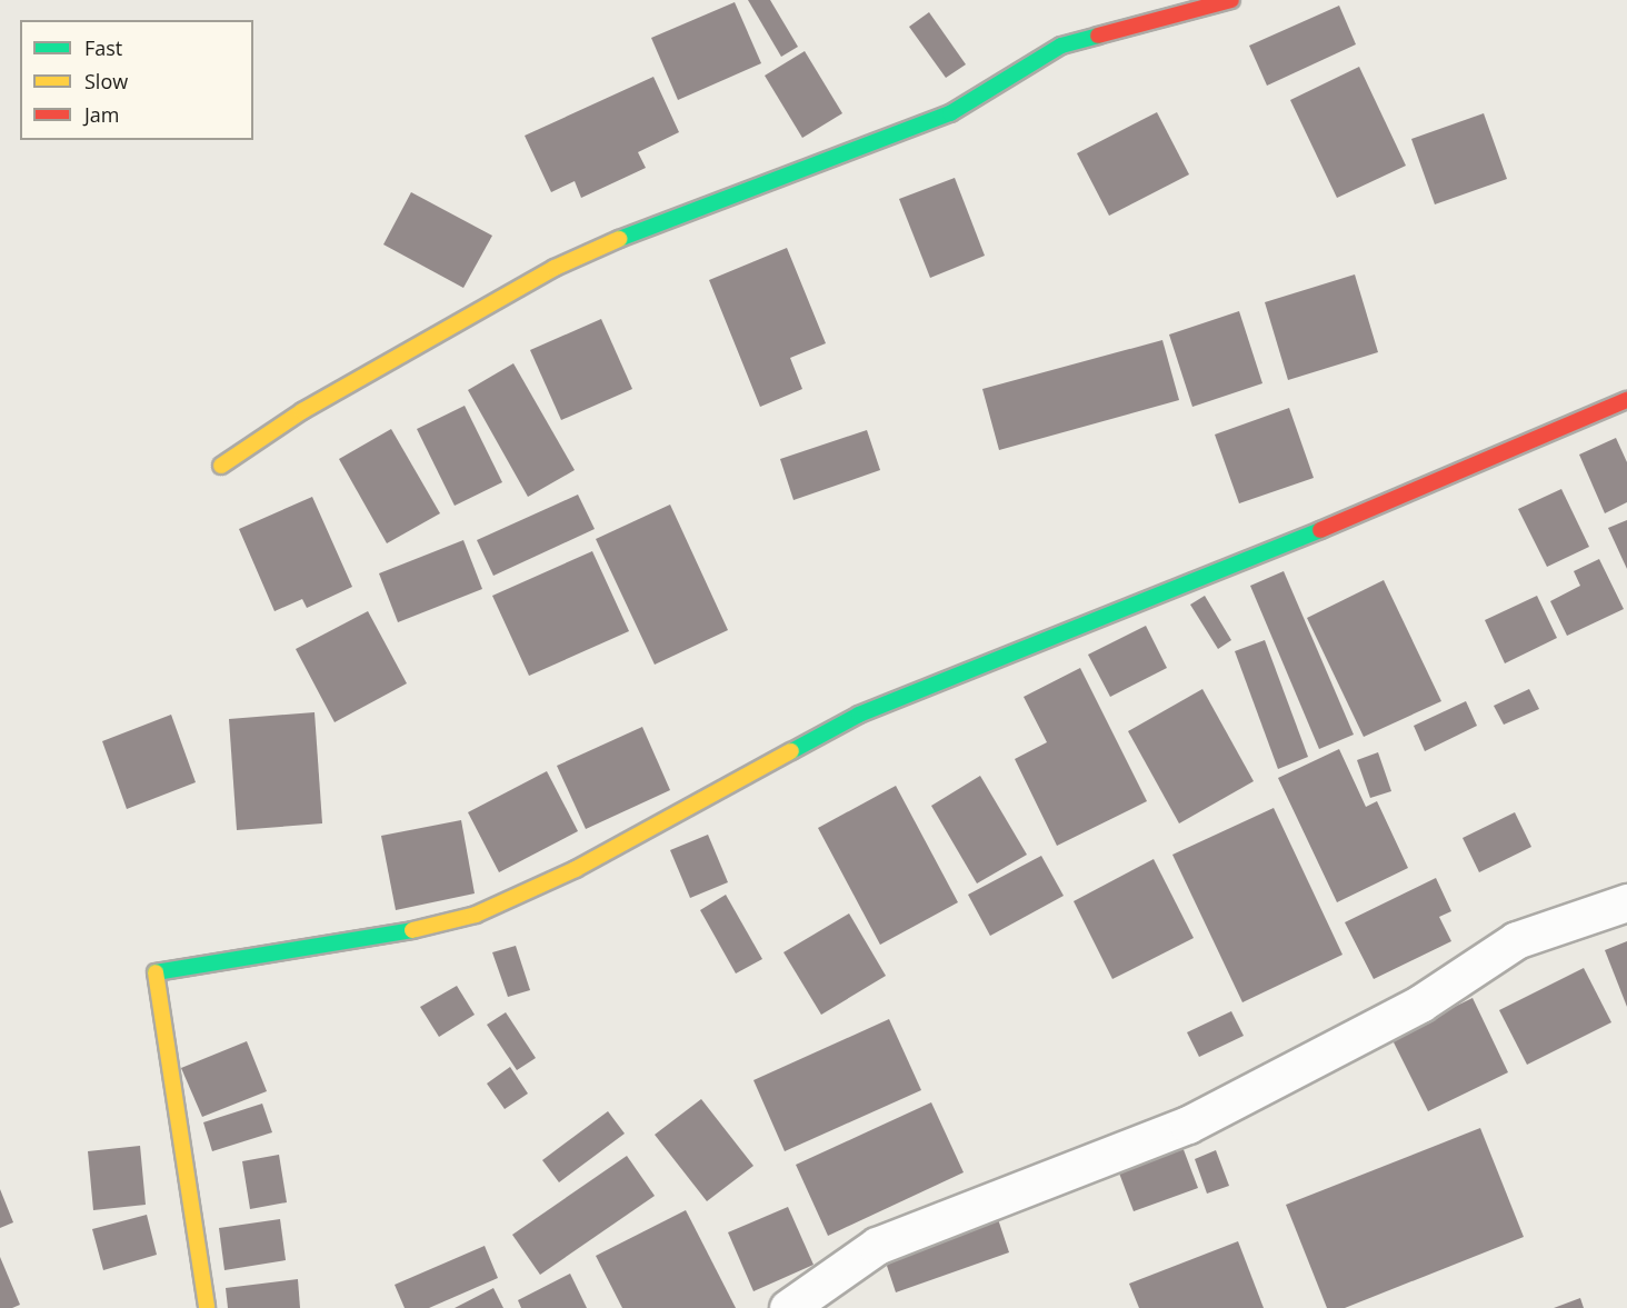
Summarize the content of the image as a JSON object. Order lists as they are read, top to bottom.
{
  "legend": ["Fast", "Slow", "Jam"]
}
